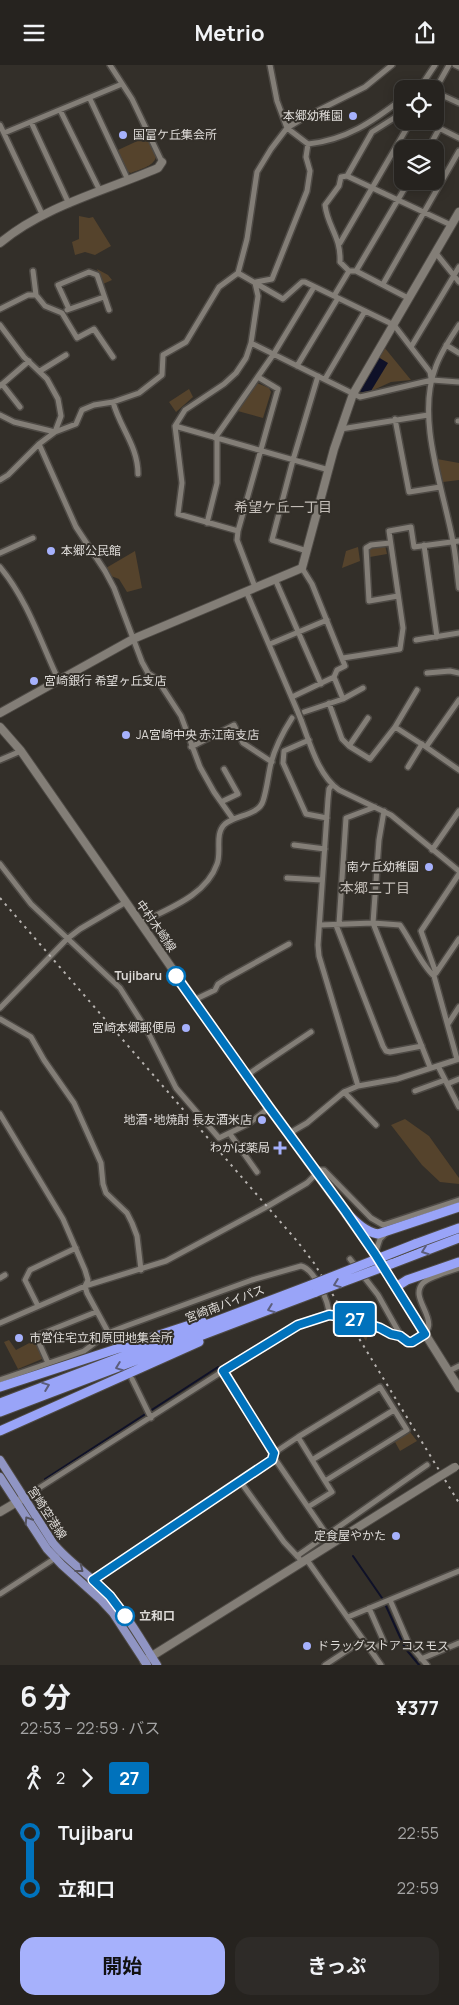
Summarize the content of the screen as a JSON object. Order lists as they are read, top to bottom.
{
  "streets": {
    "highway": ["宮崎南バイパス"],
    "main road": ["宮崎空港線"],
    "street": ["中村木崎線"]
  },
  "districts": ["希望ケ丘一丁目", "本郷二丁目"],
  "places": {
    "other": [
      "本郷幼稚園",
      "国富ケ丘集会所",
      "本郷公民館",
      "宮崎銀行 希望ヶ丘支店",
      "JA宮崎中央 赤江南支店",
      "南ケ丘幼稚園",
      "Tujibaru",
      "宮崎本郷郵便局",
      "地酒･地焼酎 長友酒米店",
      "市営住宅立和原団地集会所",
      "定食屋やかた",
      "立和口",
      "ドラッグストアコスモス"
    ],
    "health": ["わかば薬局"]
  },
  "lines": ["bus line 27"],
  "page": {
    "header": "Metrio",
    "on_map": "27",
    "heading": ["6 分", "22:53 – 22:59 · バス", "¥377"],
    "legs": ["2", "27"],
    "list": [
      {
        "name": "Tujibaru",
        "value": "22:55"
      },
      {
        "name": "立和口",
        "value": "22:59"
      }
    ],
    "buttons": ["開始", "きっぷ"]
  }
}
